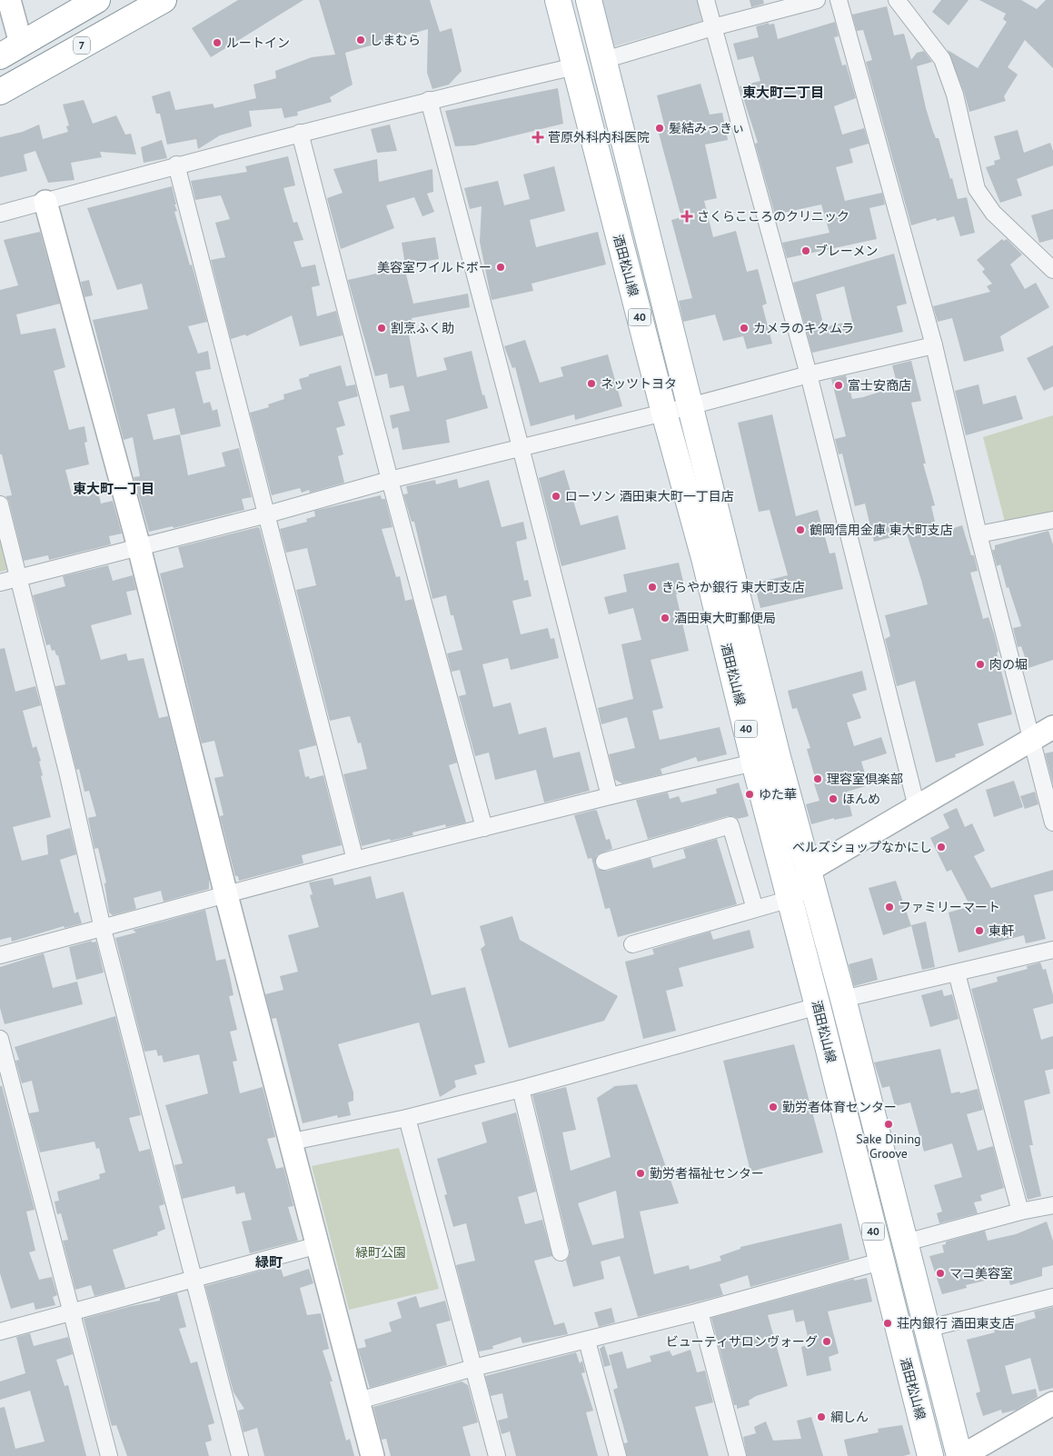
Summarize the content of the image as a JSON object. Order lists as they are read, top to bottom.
{
  "streets": {
    "main road": ["7", "酒田松山線", "40"]
  },
  "districts": ["東大町二丁目", "東大町一丁目", "緑町"],
  "parks": ["緑町公園"],
  "places": {
    "other": [
      "しまむら",
      "ルートイン",
      "髪結みっきぃ",
      "ブレーメン",
      "美容室ワイルドボー",
      "割烹ふく助",
      "カメラのキタムラ",
      "ネッツトヨタ",
      "富士安商店",
      "ローソン 酒田東大町一丁目店",
      "鶴岡信用金庫 東大町支店",
      "きらやか銀行 東大町支店",
      "酒田東大町郵便局",
      "肉の堀",
      "理容室倶楽部",
      "ゆた華",
      "ほんめ",
      "ベルズショップなかにし",
      "ファミリーマート",
      "東軒",
      "勤労者体育センター",
      "Sake Dining Groove",
      "勤労者福祉センター",
      "マコ美容室",
      "荘内銀行 酒田東支店",
      "ビューティサロンヴォーグ",
      "綱しん"
    ],
    "health": ["菅原外科内科医院", "さくらこころのクリニック"]
  }
}
